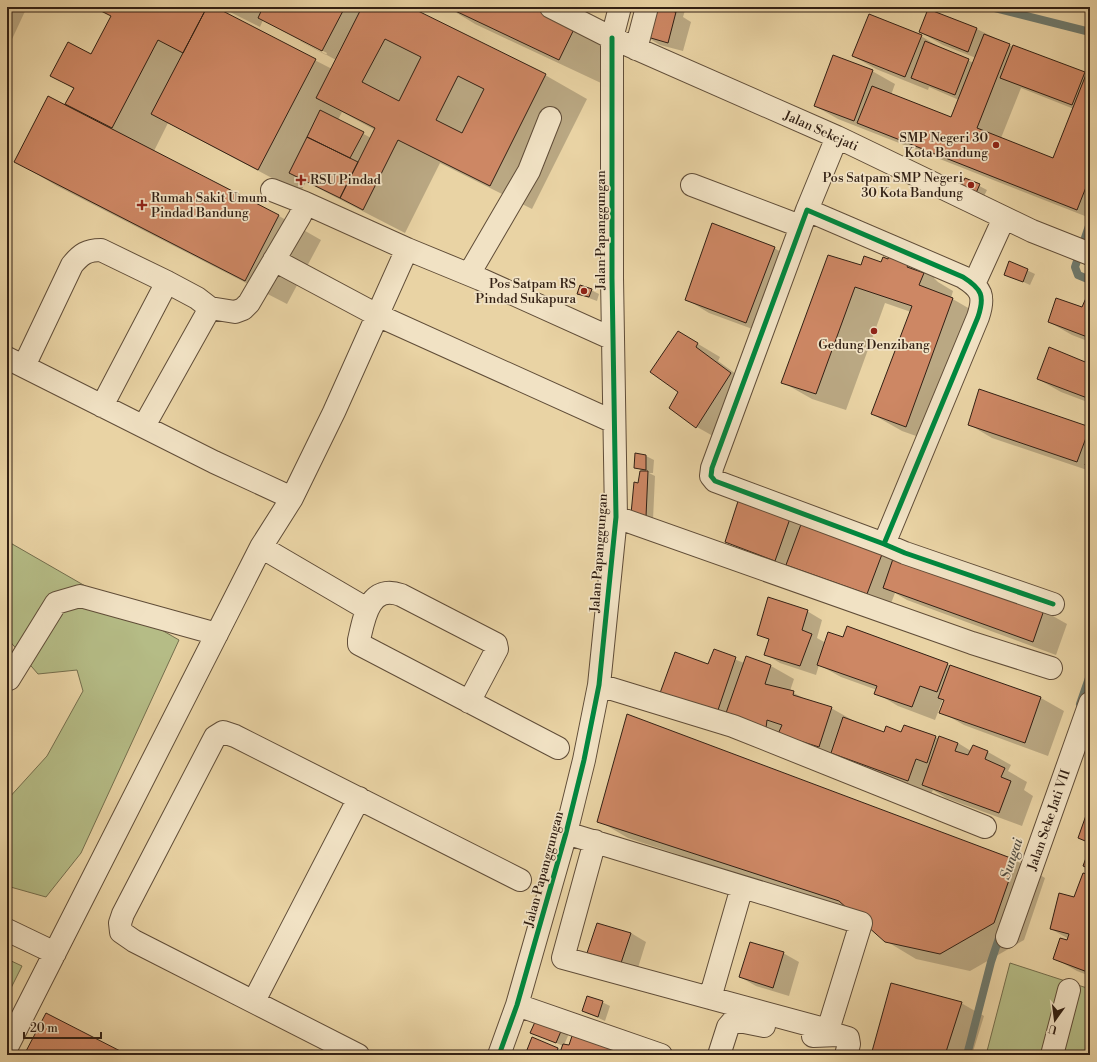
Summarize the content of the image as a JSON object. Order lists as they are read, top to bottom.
{
  "streets": {
    "street": ["Jalan Sekejati", "Jalan Papanggungan", "Jalan Seke Jati VII"]
  },
  "crossings": [
    ["Jalan Sekejati", "Jalan Papanggungan"]
  ],
  "water": ["Sungai"],
  "places": {
    "other": [
      "SMP Negeri 30 Kota Bandung",
      "Pos Satpam SMP Negeri 30 Kota Bandung",
      "Pos Satpam RS Pindad Sukapura",
      "Gedung Denzibang"
    ],
    "health": ["RSU Pindad", "Rumah Sakit Umum Pindad Bandung"]
  },
  "scale_bar": "20 m",
  "north": "bottom"
}
